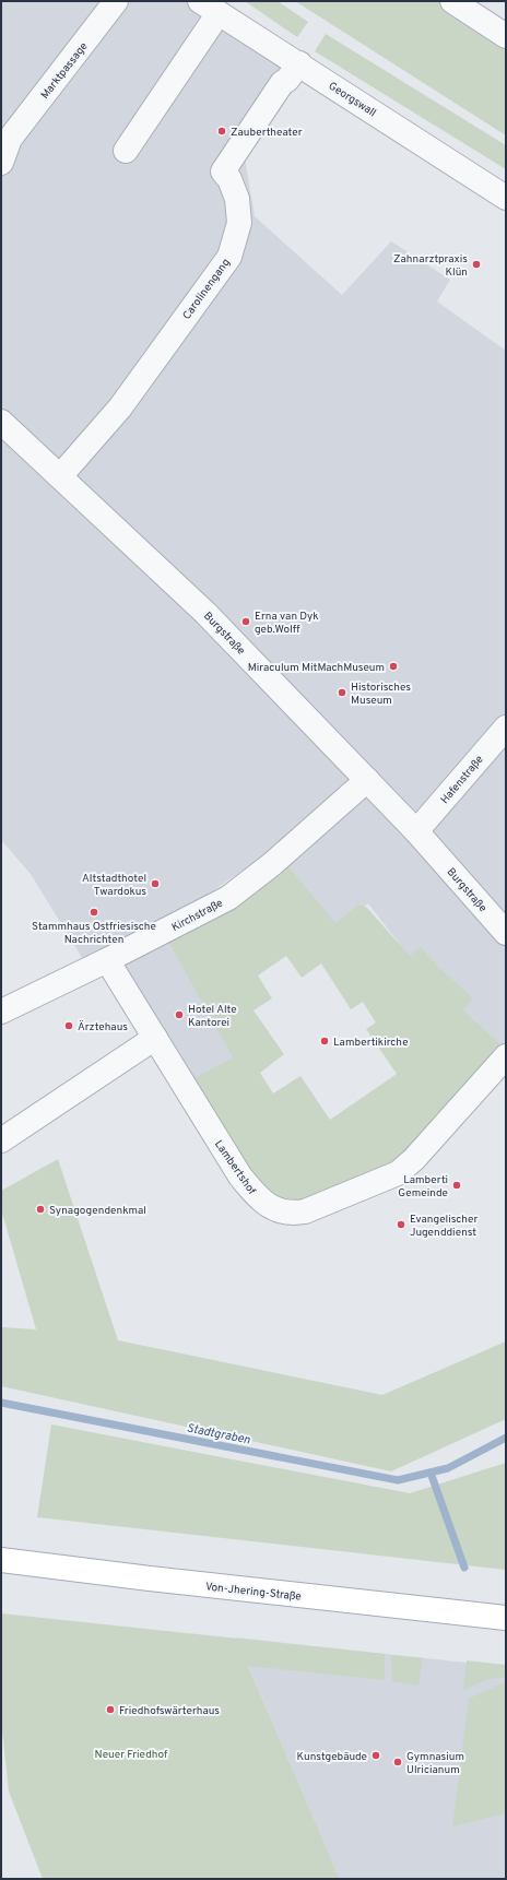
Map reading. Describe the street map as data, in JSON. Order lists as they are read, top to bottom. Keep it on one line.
{"streets":{"main road":["Von-Jhering-Straße"],"street":["Marktpassage","Georgswall","Carolinengang","Burgstraße","Hafenstraße","Kirchstraße","Lambertshof"]},"crossings":[["Georgswall","Carolinengang"],["Carolinengang","Burgstraße"],["Burgstraße","Hafenstraße"],["Burgstraße","Kirchstraße"],["Kirchstraße","Lambertshof"]],"water":["Stadtgraben"],"parks":["Neuer Friedhof"],"places":["Zaubertheater","Zahnarztpraxis Klün","Erna van Dyk geb.Wolff","Miraculum MitMachMuseum","Historisches Museum","Altstadthotel Twardokus","Stammhaus Ostfriesische Nachrichten","Hotel Alte Kantorei","Ärztehaus","Lambertikirche","Lamberti Gemeinde","Synagogendenkmal","Evangelischer Jugenddienst","Friedhofswärterhaus","Kunstgebäude","Gymnasium Ulricianum"]}
